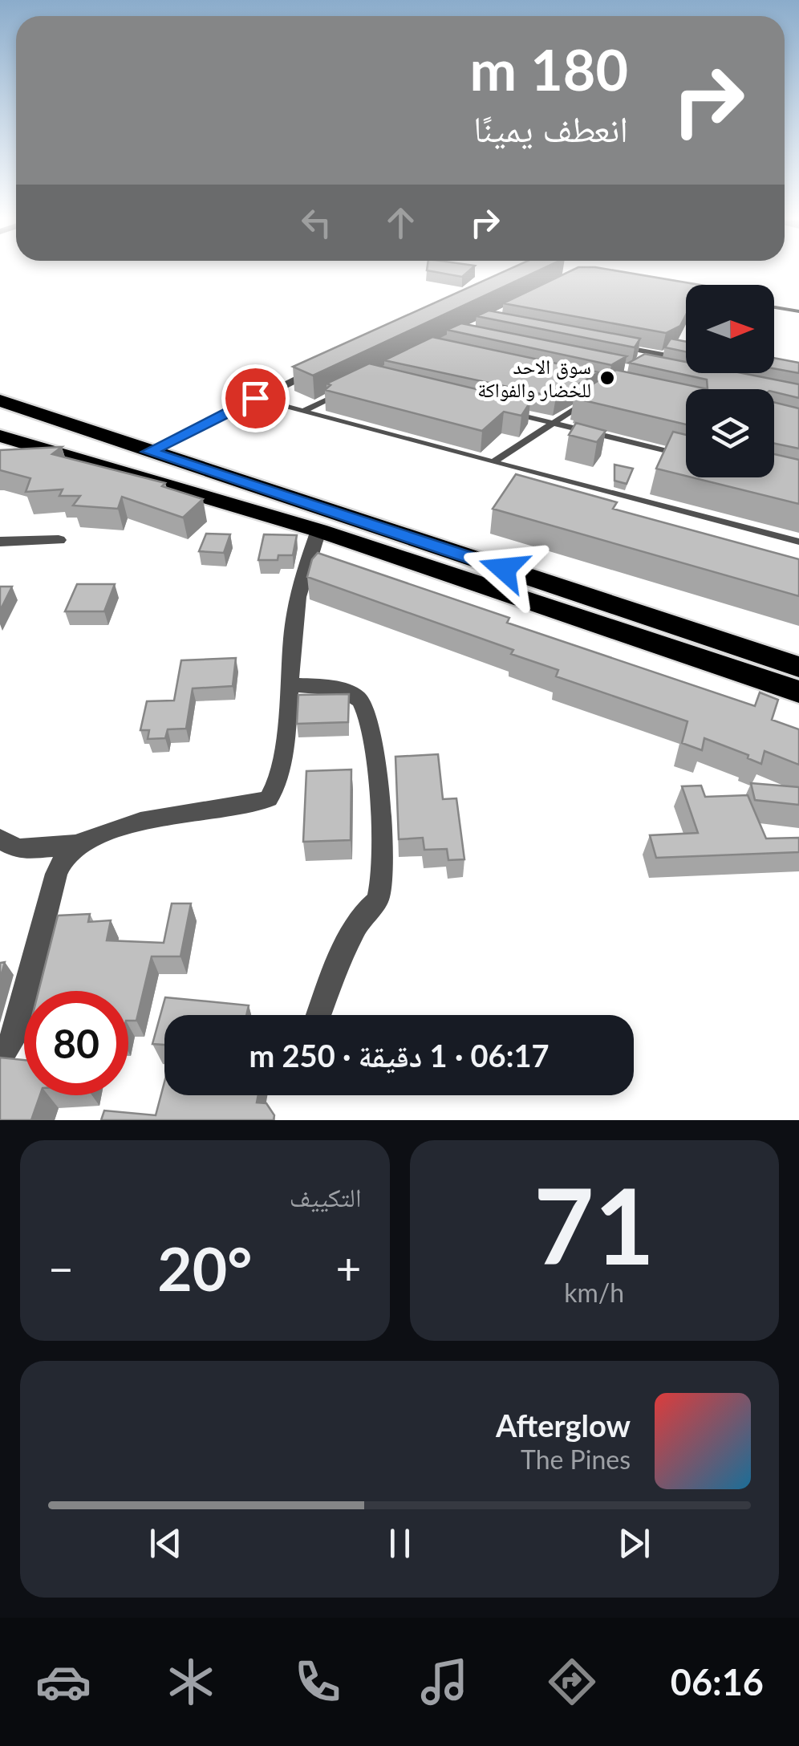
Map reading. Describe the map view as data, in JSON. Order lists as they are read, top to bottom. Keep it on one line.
{"places":["سوق الاحد للخضار والفواكة"],"north":"right","page":{"turn":["180 m","انعطف يمينًا"],"limit":"80","trip":"06:17 · 1 دقيقة · 250 m","tile":[["71","km/h"],"التكييف"],"heat":["−","20°","+"],"song":["Afterglow","The Pines"],"tabs":"06:16"}}
